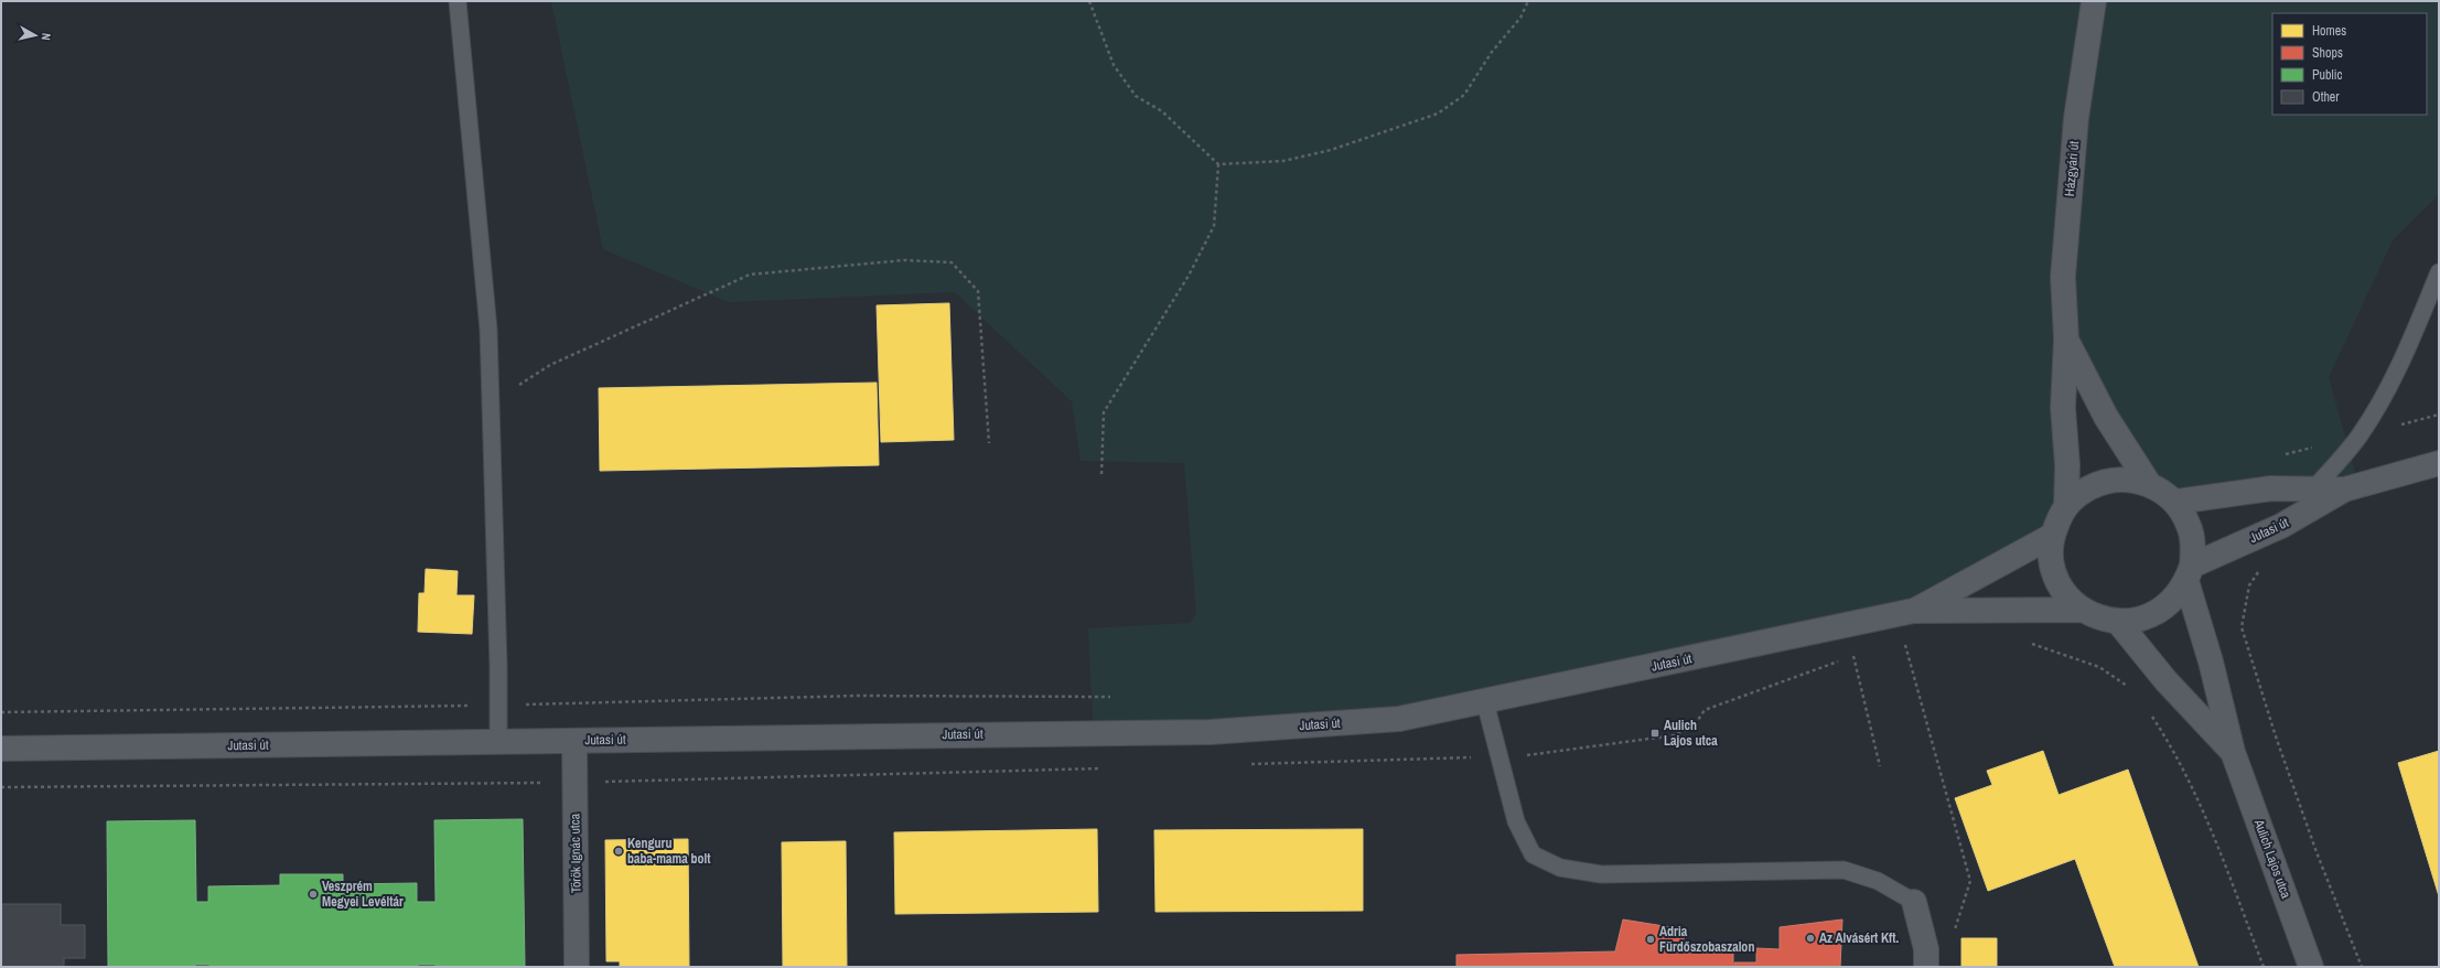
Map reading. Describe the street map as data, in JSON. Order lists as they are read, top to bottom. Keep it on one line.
{"streets":{"street":["Házgyári út","Jutasi út","Török Ignác utca","Aulich Lajos utca"]},"crossings":[["Házgyári út","Jutasi út"],["Házgyári út","Aulich Lajos utca"],["Jutasi út","Török Ignác utca"],["Jutasi út","Aulich Lajos utca"]],"places":{"transit":["Aulich Lajos utca"],"other":["Kenguru baba-mama bolt","Veszprém Megyei Levéltár","Az Alvásért Kft.","Adria Fürdőszobaszalon"]},"legend":["Homes","Shops","Public","Other"],"north":"right"}
